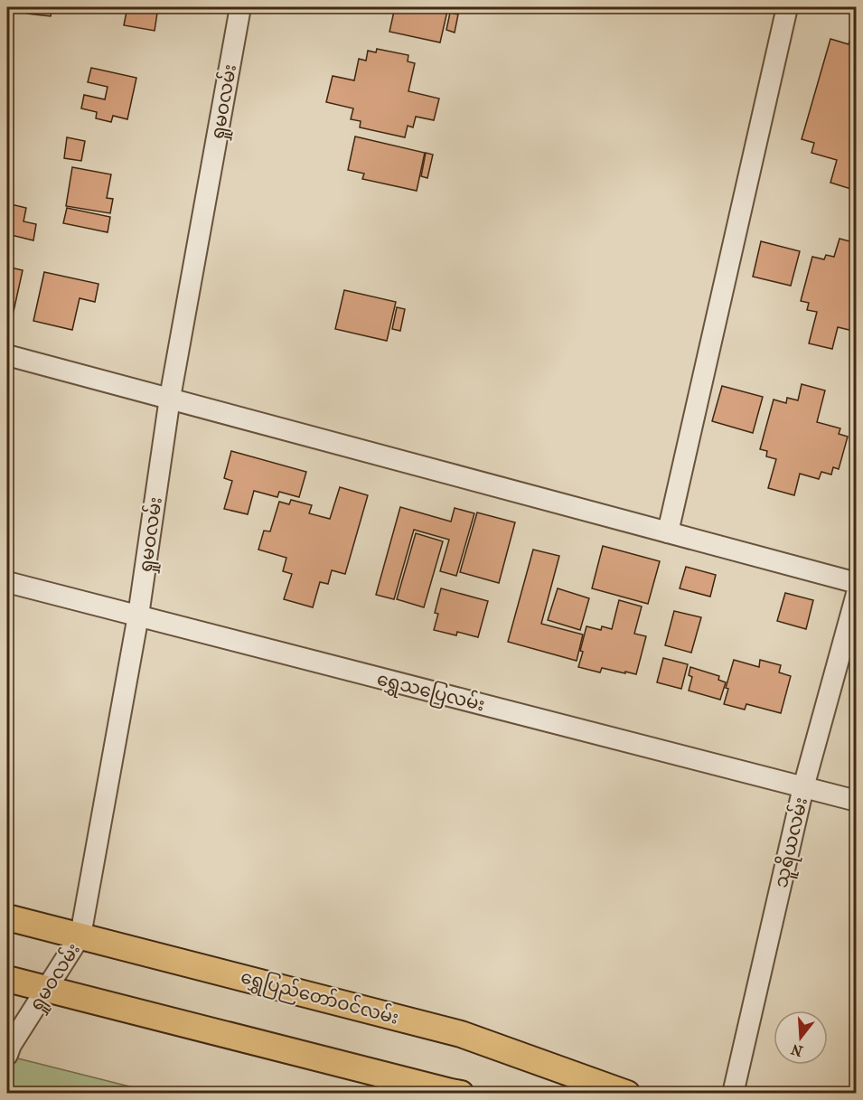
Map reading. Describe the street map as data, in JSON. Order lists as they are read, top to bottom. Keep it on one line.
{"streets":{"main road":["ရွှေပြည်တော်ဝင်လမ်း"],"street":["ရှုမဝလမ်း","ရွှေသပြေလမ်း","သူရိယလမ်း"]},"crossings":[["ရှုမဝလမ်း","ရွှေသပြေလမ်း"],["ရှုမဝလမ်း","ရွှေပြည်တော်ဝင်လမ်း"],["ရွှေသပြေလမ်း","သူရိယလမ်း"]],"north":"bottom"}
